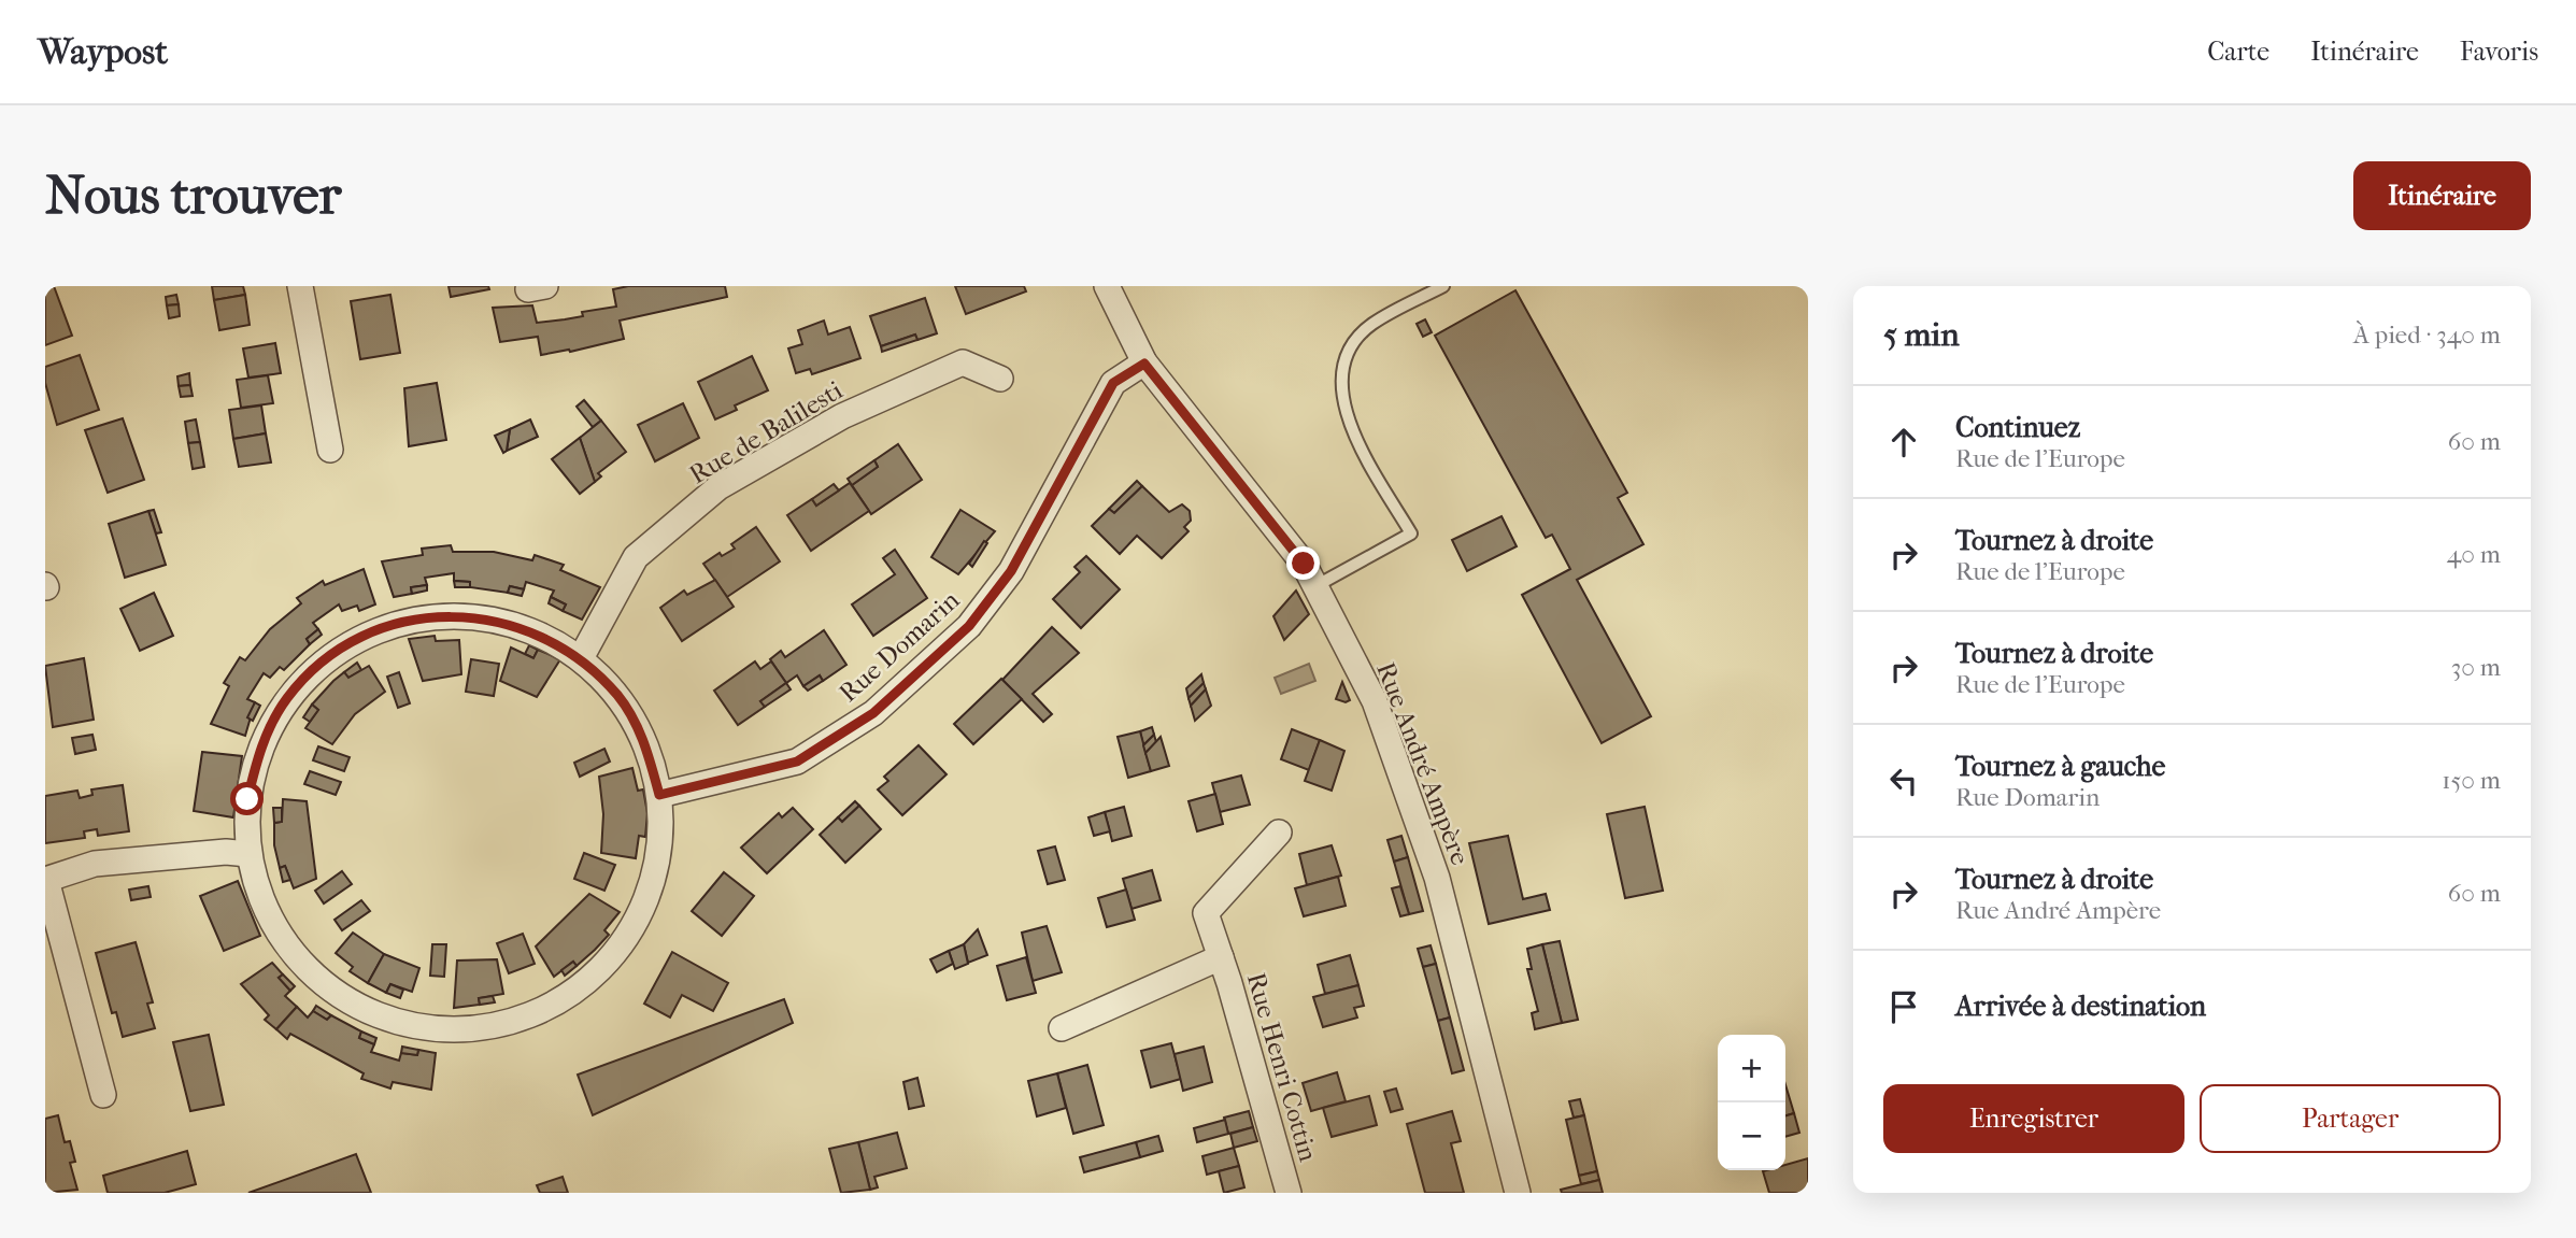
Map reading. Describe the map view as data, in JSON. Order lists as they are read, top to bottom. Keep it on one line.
{"streets":{"street":["Rue de Balilesti","Rue Domarin","Rue André Ampère","Rue Henri Cottin"]},"crossings":[["Rue Domarin","Rue André Ampère"]],"page":{"header":"Waypost","nav":["Carte","Itinéraire","Favoris"],"buttons":["Itinéraire",["Enregistrer","Partager"]],"title":"Nous trouver","heading":["5 min","À pied · 340 m"],"list":[["Continuez","Rue de l'Europe","60 m"],["Tournez à droite","Rue de l'Europe","40 m"],["Tournez à droite","Rue de l'Europe","30 m"],["Tournez à gauche","Rue Domarin","150 m"],["Tournez à droite","Rue André Ampère","60 m"],"Arrivée à destination"],"map_buttons":["+","−"]}}
